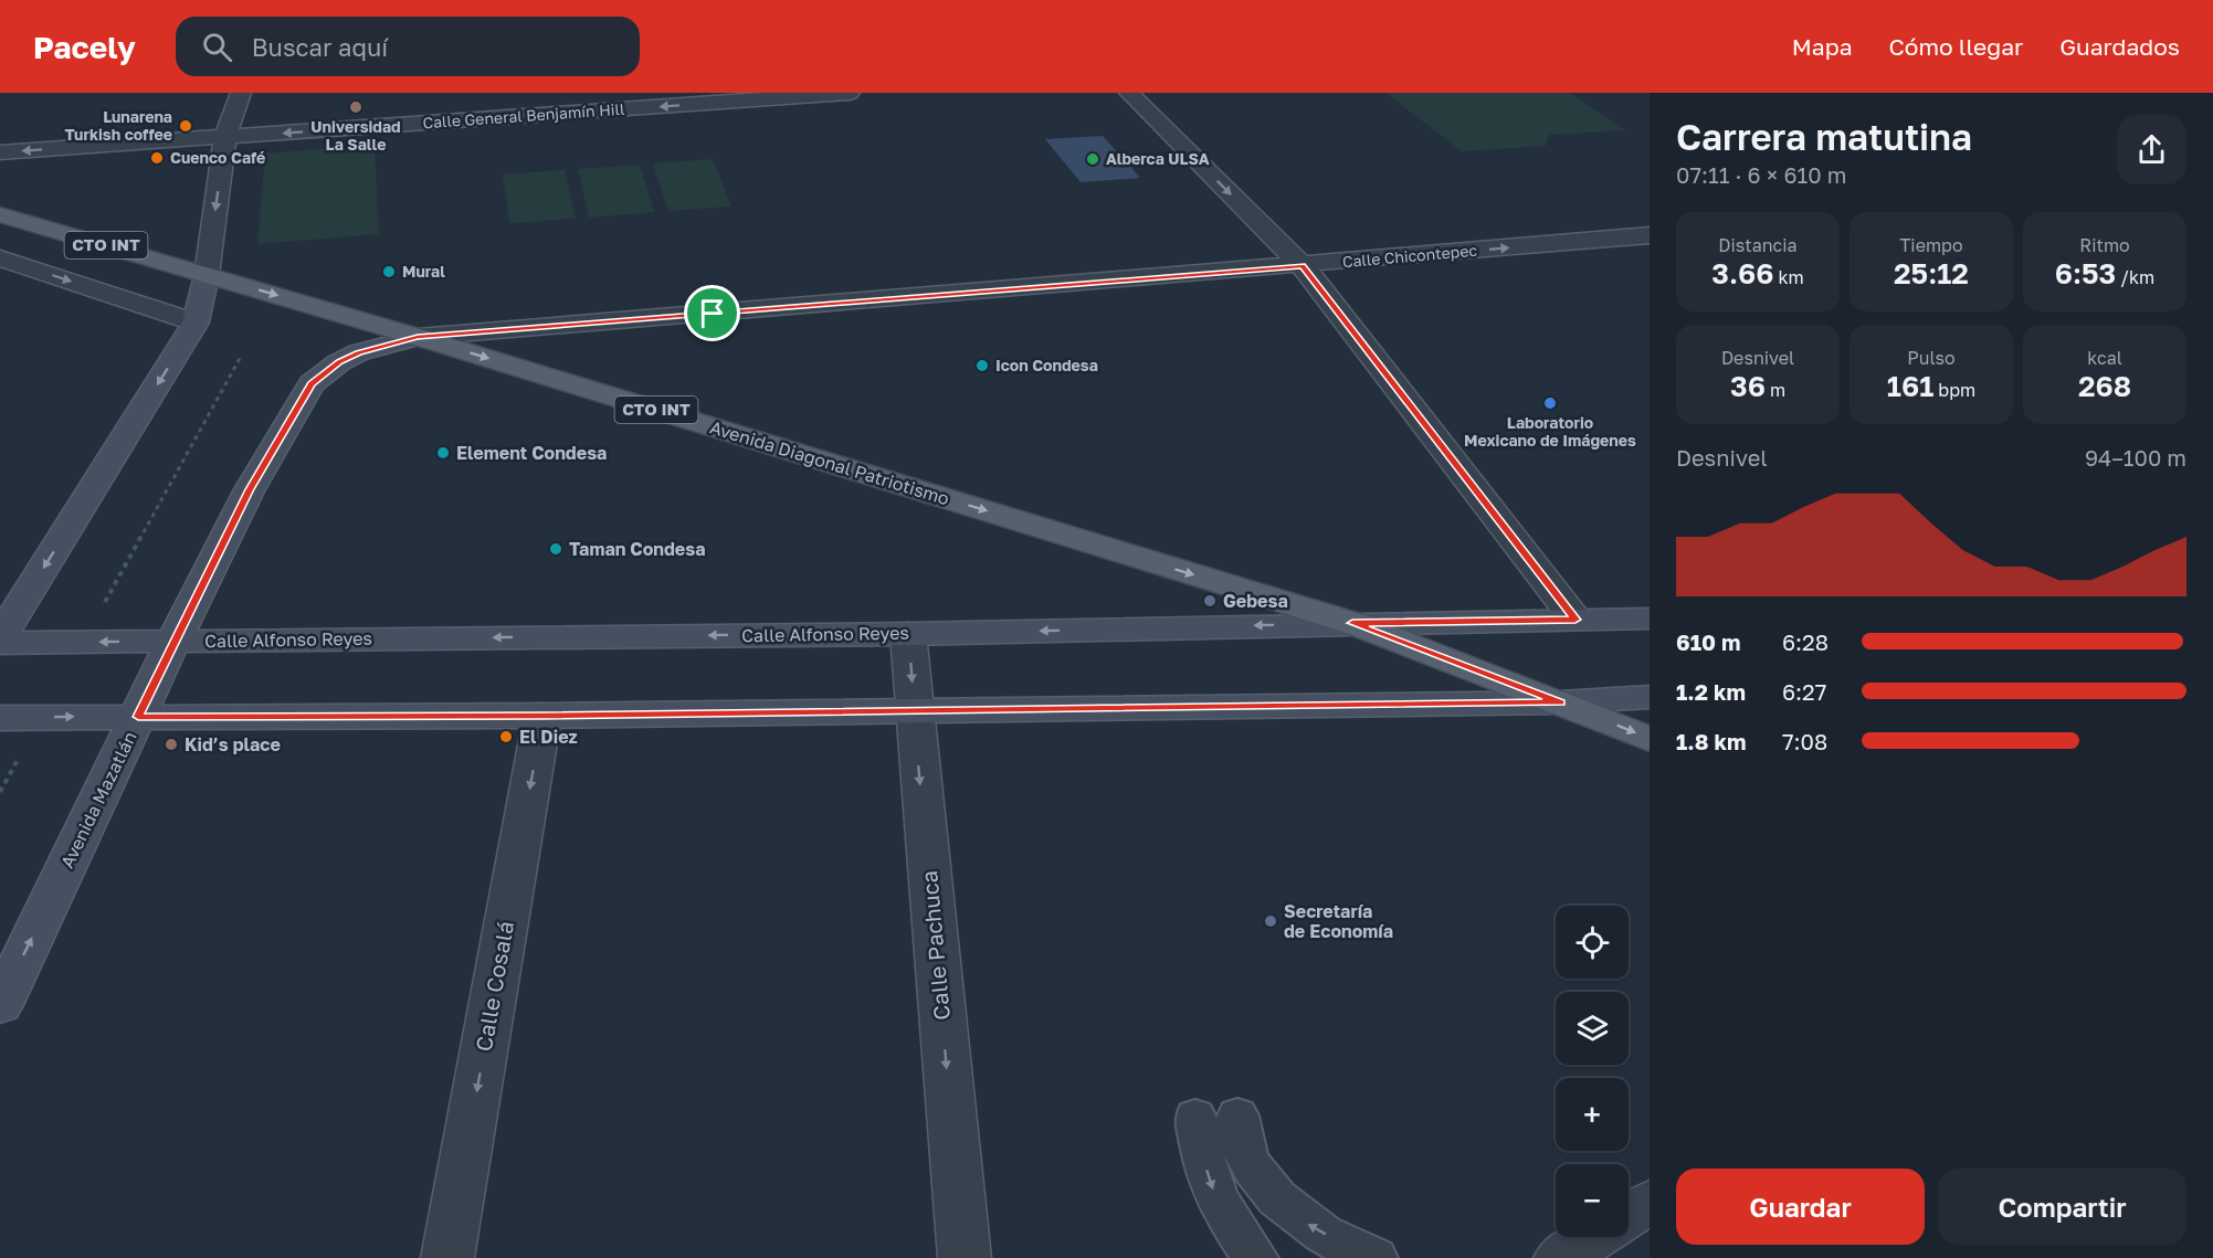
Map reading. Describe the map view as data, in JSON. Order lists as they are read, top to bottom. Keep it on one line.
{"streets":{"main road":["CTO INT","Avenida Diagonal Patriotismo","Calle Alfonso Reyes","Avenida Mazatlán"],"street":["Calle General Benjamín Hill","Calle Chicontepec","Calle Pachuca","Calle Cosalá"]},"crossings":[["Calle Chicontepec","Avenida Diagonal Patriotismo"],["Calle Chicontepec","Avenida Mazatlán"],["Avenida Diagonal Patriotismo","Calle Alfonso Reyes"],["Avenida Diagonal Patriotismo","Avenida Mazatlán"],["Calle Alfonso Reyes","Avenida Mazatlán"],["Calle Alfonso Reyes","Calle Pachuca"]],"one_way":["Calle General Benjamín Hill","Avenida Mazatlán","Calle Pachuca","Calle Cosalá"],"places":["Universidad La Salle","Lunarena Turkish coffee","Cuenco Café","Alberca ULSA","Mural","Icon Condesa","Laboratorio Mexicano de Imágenes","Element Condesa","Taman Condesa","Gebesa","El Diez","Kid’s place","Secretaría de Economía"],"page":{"header":"Pacely","search":"Buscar aquí","nav":["Mapa","Cómo llegar","Guardados"],"heading":["Carrera matutina","07:11 · 6 × 610 m"],"stats":[["Distancia","3.66 km"],["Tiempo","25:12"],["Ritmo","6:53 /km"],["Desnivel","36 m"],["Pulso","161 bpm"],["kcal","268"]],"chart":["Desnivel","94–100 m"],"list":[{"name":"610 m","note":"6:28"},{"name":"1.2 km","note":"6:27"},{"name":"1.8 km","note":"7:08"}],"map_buttons":["+","−"],"buttons":["Guardar","Compartir"]}}
